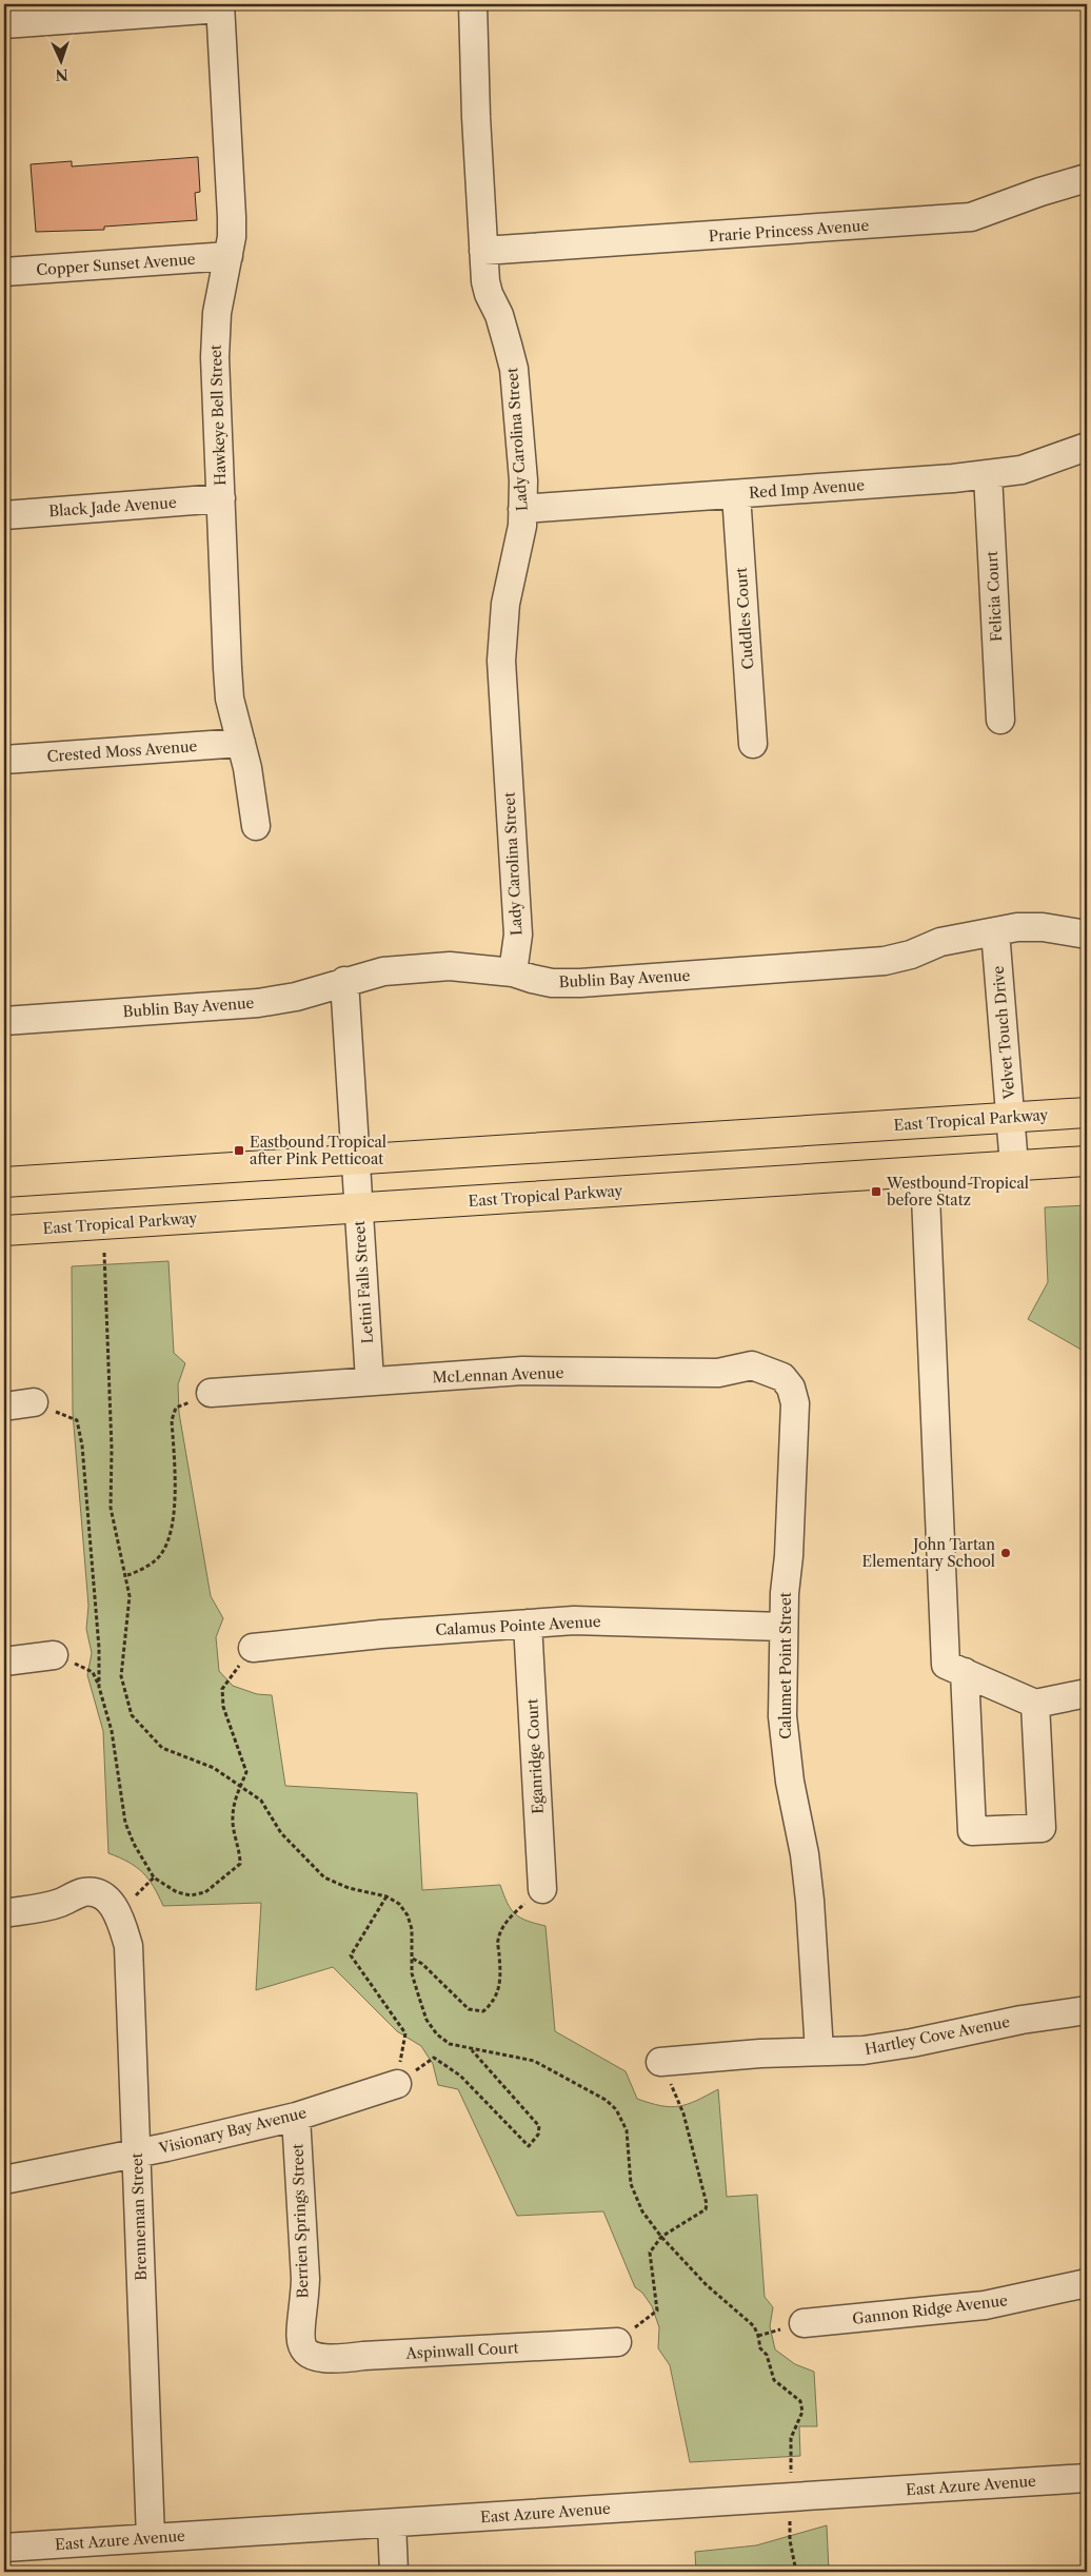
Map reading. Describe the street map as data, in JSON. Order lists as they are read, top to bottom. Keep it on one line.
{"streets":{"main road":["East Tropical Parkway"],"street":["Prarie Princess Avenue","Copper Sunset Avenue","Hawkeye Bell Street","Lady Carolina Street","Red Imp Avenue","Black Jade Avenue","Felicia Court","Cuddles Court","Crested Moss Avenue","Bublin Bay Avenue","Velvet Touch Drive","Letini Falls Street","McLennan Avenue","Calamus Pointe Avenue","Calumet Point Street","Eganridge Court","Hartley Cove Avenue","Visionary Bay Avenue","Brenneman Street","Berrien Springs Street","Gannon Ridge Avenue","Aspinwall Court","East Azure Avenue"]},"crossings":[["Prarie Princess Avenue","Lady Carolina Street"],["Copper Sunset Avenue","Hawkeye Bell Street"],["Hawkeye Bell Street","Black Jade Avenue"],["Hawkeye Bell Street","Crested Moss Avenue"],["Lady Carolina Street","Red Imp Avenue"],["Lady Carolina Street","Bublin Bay Avenue"],["Red Imp Avenue","Felicia Court"],["Red Imp Avenue","Cuddles Court"],["Bublin Bay Avenue","Velvet Touch Drive"],["Bublin Bay Avenue","Letini Falls Street"],["Velvet Touch Drive","East Tropical Parkway"],["East Tropical Parkway","Letini Falls Street"],["Letini Falls Street","McLennan Avenue"],["McLennan Avenue","Calumet Point Street"],["Calamus Pointe Avenue","Calumet Point Street"],["Calamus Pointe Avenue","Eganridge Court"],["Calumet Point Street","Hartley Cove Avenue"],["Visionary Bay Avenue","Brenneman Street"],["Visionary Bay Avenue","Berrien Springs Street"],["Brenneman Street","East Azure Avenue"],["Berrien Springs Street","Aspinwall Court"]],"places":{"transit":["Eastbound Tropical after Pink Petticoat","Westbound Tropical before Statz"],"other":["John Tartan Elementary School"]},"north":"bottom"}
